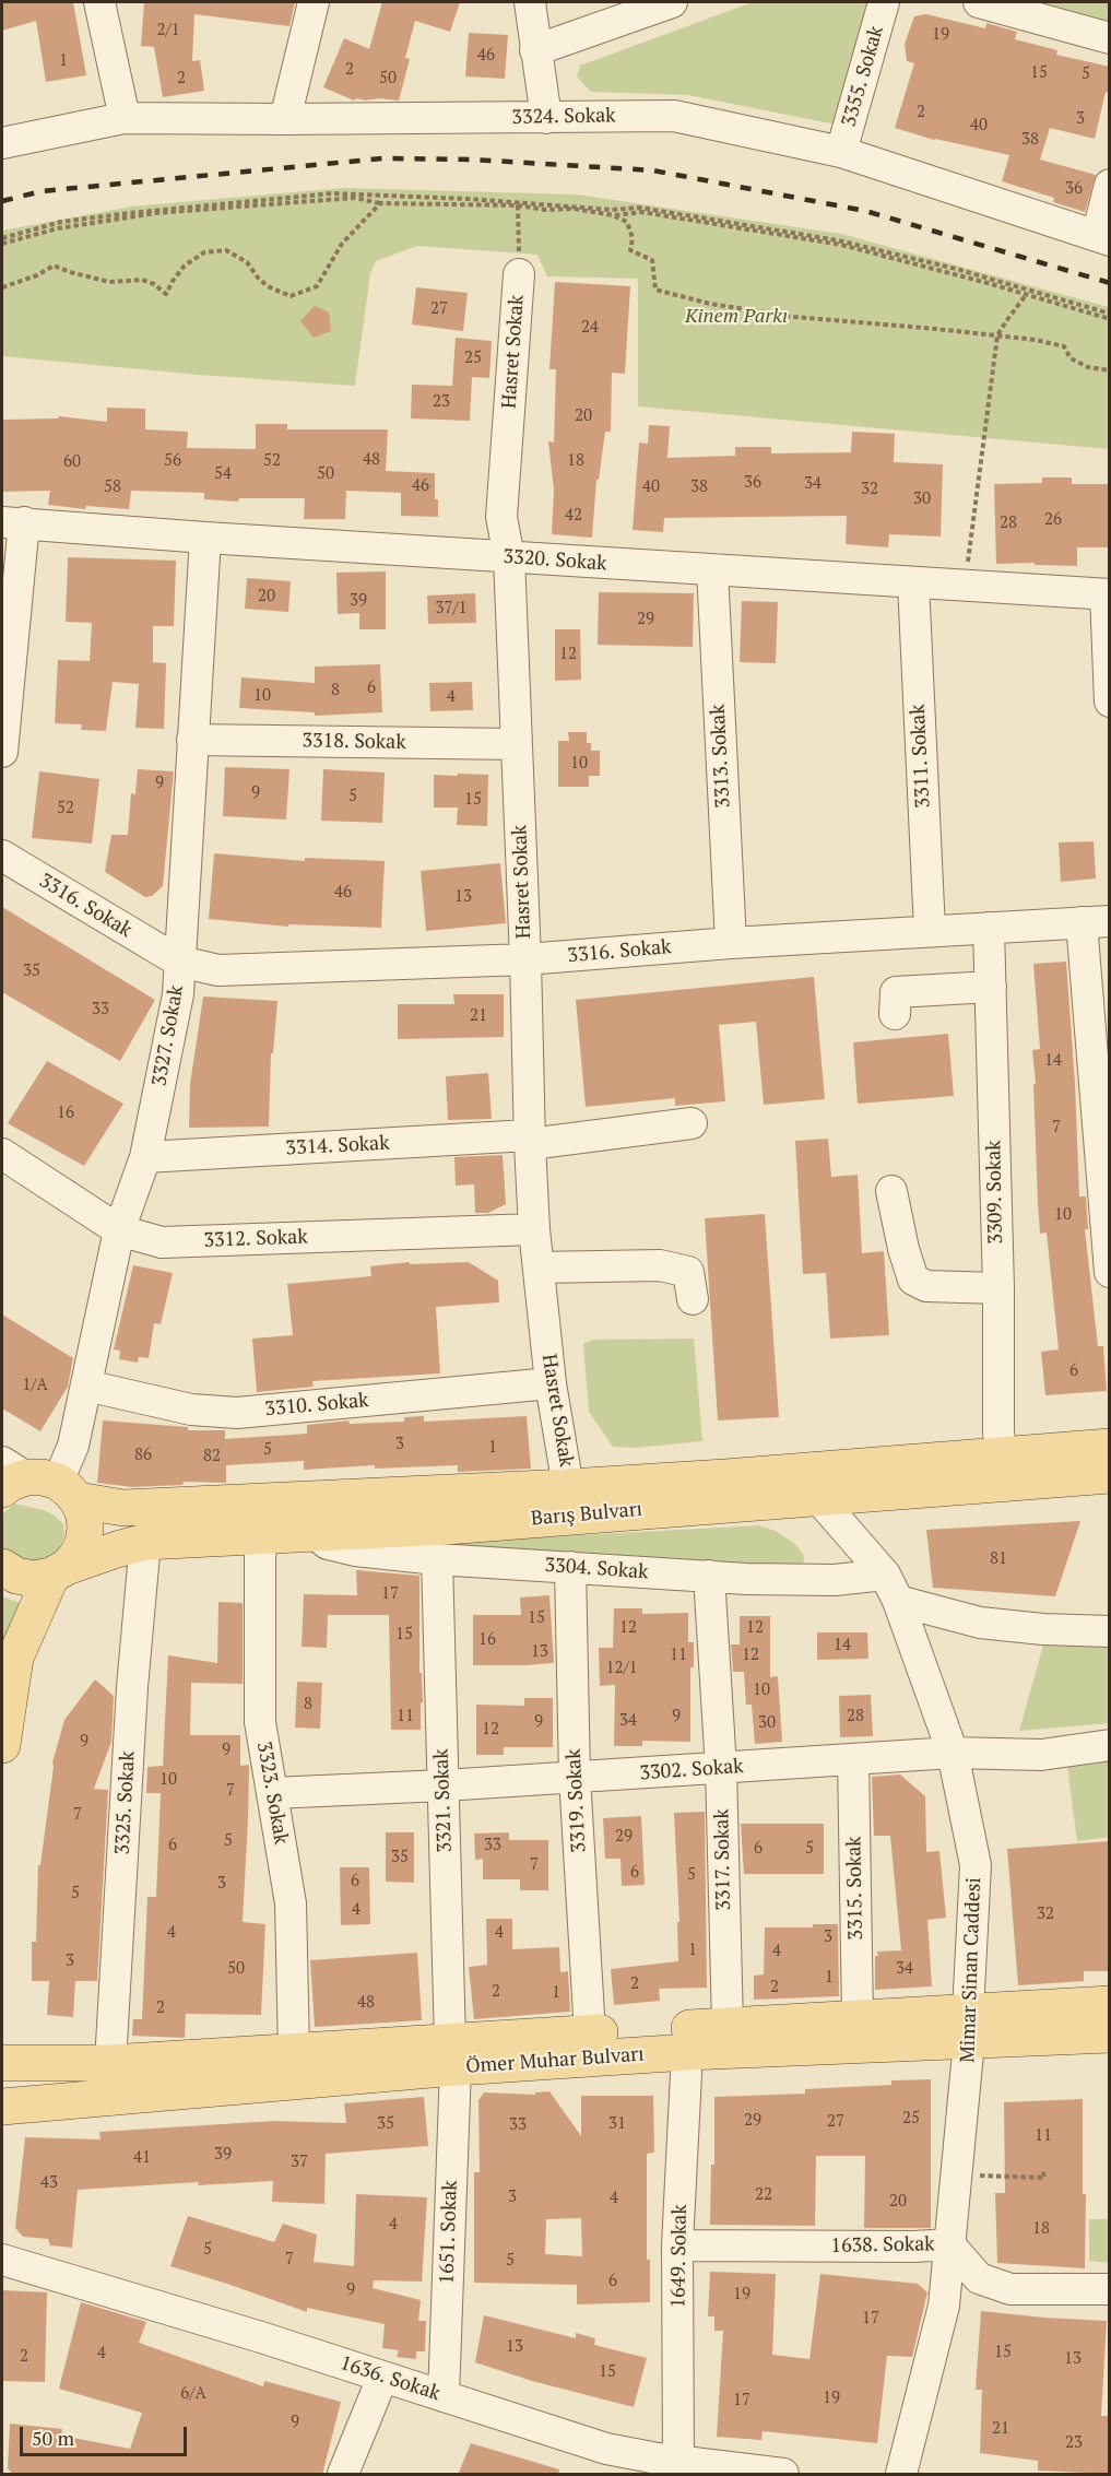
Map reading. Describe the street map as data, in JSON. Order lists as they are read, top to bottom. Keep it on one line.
{"streets":{"main road":["Barış Bulvarı","Ömer Muhar Bulvarı"],"street":["3355. Sokak","3324. Sokak","Hasret Sokak","3320. Sokak","3318. Sokak","3313. Sokak","3311. Sokak","3316. Sokak","3327. Sokak","3314. Sokak","3309. Sokak","3312. Sokak","3310. Sokak","3304. Sokak","3302. Sokak","3323. Sokak","3321. Sokak","3319. Sokak","3325. Sokak","3317. Sokak","3315. Sokak","Mimar Sinan Caddesi","1651. Sokak","1638. Sokak","1649. Sokak","1636. Sokak"]},"crossings":[["3355. Sokak","3324. Sokak"],["Hasret Sokak","3320. Sokak"],["Hasret Sokak","3318. Sokak"],["Hasret Sokak","3316. Sokak"],["Hasret Sokak","3314. Sokak"],["Hasret Sokak","3312. Sokak"],["Hasret Sokak","3310. Sokak"],["Hasret Sokak","Barış Bulvarı"],["3320. Sokak","3313. Sokak"],["3320. Sokak","3311. Sokak"],["3320. Sokak","3327. Sokak"],["3318. Sokak","3327. Sokak"],["3313. Sokak","3316. Sokak"],["3311. Sokak","3316. Sokak"],["3316. Sokak","3327. Sokak"],["3316. Sokak","3309. Sokak"],["3327. Sokak","3314. Sokak"],["3327. Sokak","3312. Sokak"],["3327. Sokak","3310. Sokak"],["3327. Sokak","Barış Bulvarı"],["3309. Sokak","Barış Bulvarı"],["Barış Bulvarı","3304. Sokak"],["Barış Bulvarı","3323. Sokak"],["Barış Bulvarı","3325. Sokak"],["Barış Bulvarı","Mimar Sinan Caddesi"],["3304. Sokak","3321. Sokak"],["3304. Sokak","3319. Sokak"],["3304. Sokak","3317. Sokak"],["3304. Sokak","Mimar Sinan Caddesi"],["3302. Sokak","3323. Sokak"],["3302. Sokak","3321. Sokak"],["3302. Sokak","3319. Sokak"],["3302. Sokak","3317. Sokak"],["3302. Sokak","3315. Sokak"],["3302. Sokak","Mimar Sinan Caddesi"],["3323. Sokak","Ömer Muhar Bulvarı"],["3321. Sokak","Ömer Muhar Bulvarı"],["3321. Sokak","1651. Sokak"],["3319. Sokak","Ömer Muhar Bulvarı"],["3325. Sokak","Ömer Muhar Bulvarı"],["3317. Sokak","Ömer Muhar Bulvarı"],["3315. Sokak","Ömer Muhar Bulvarı"],["Mimar Sinan Caddesi","Ömer Muhar Bulvarı"],["Mimar Sinan Caddesi","1638. Sokak"],["Ömer Muhar Bulvarı","1651. Sokak"],["Ömer Muhar Bulvarı","1649. Sokak"],["1651. Sokak","1636. Sokak"],["1638. Sokak","1649. Sokak"],["1649. Sokak","1636. Sokak"]],"parks":["Kinem Parkı"],"house_numbers":["2/1","19","46","1","2","15","5","2","50","2","3","40","38","36","27","24","25","23","20","48","56","52","18","60","54","50","36","34","46","58","40","38","32","30","42","26","28","20","39","37/1","29","12","6","8","10","4","10","9","9","5","15","52","46","13","35","33","21","14","16","7","10","6","1/A","3","1","5","86","82","81","17","15","12","12","15","16","14","13","11","12","12/1","10","8","11","9","28","34","9","30","12","9","9","10","7","7","29","5","6","33","6","5","35","7","6","5","6","3","5","4","32","4","4","3","1","4","3","50","34","1","2","2","2","1","48","2","25","29","27","35","31","33","11","39","41","37","43","22","3","4","20","4","18","5","7","5","6","9","19","17","13","15","4","2","13","15","6/A","19","17","9","21","23"],"scale_bar":"50 m"}
